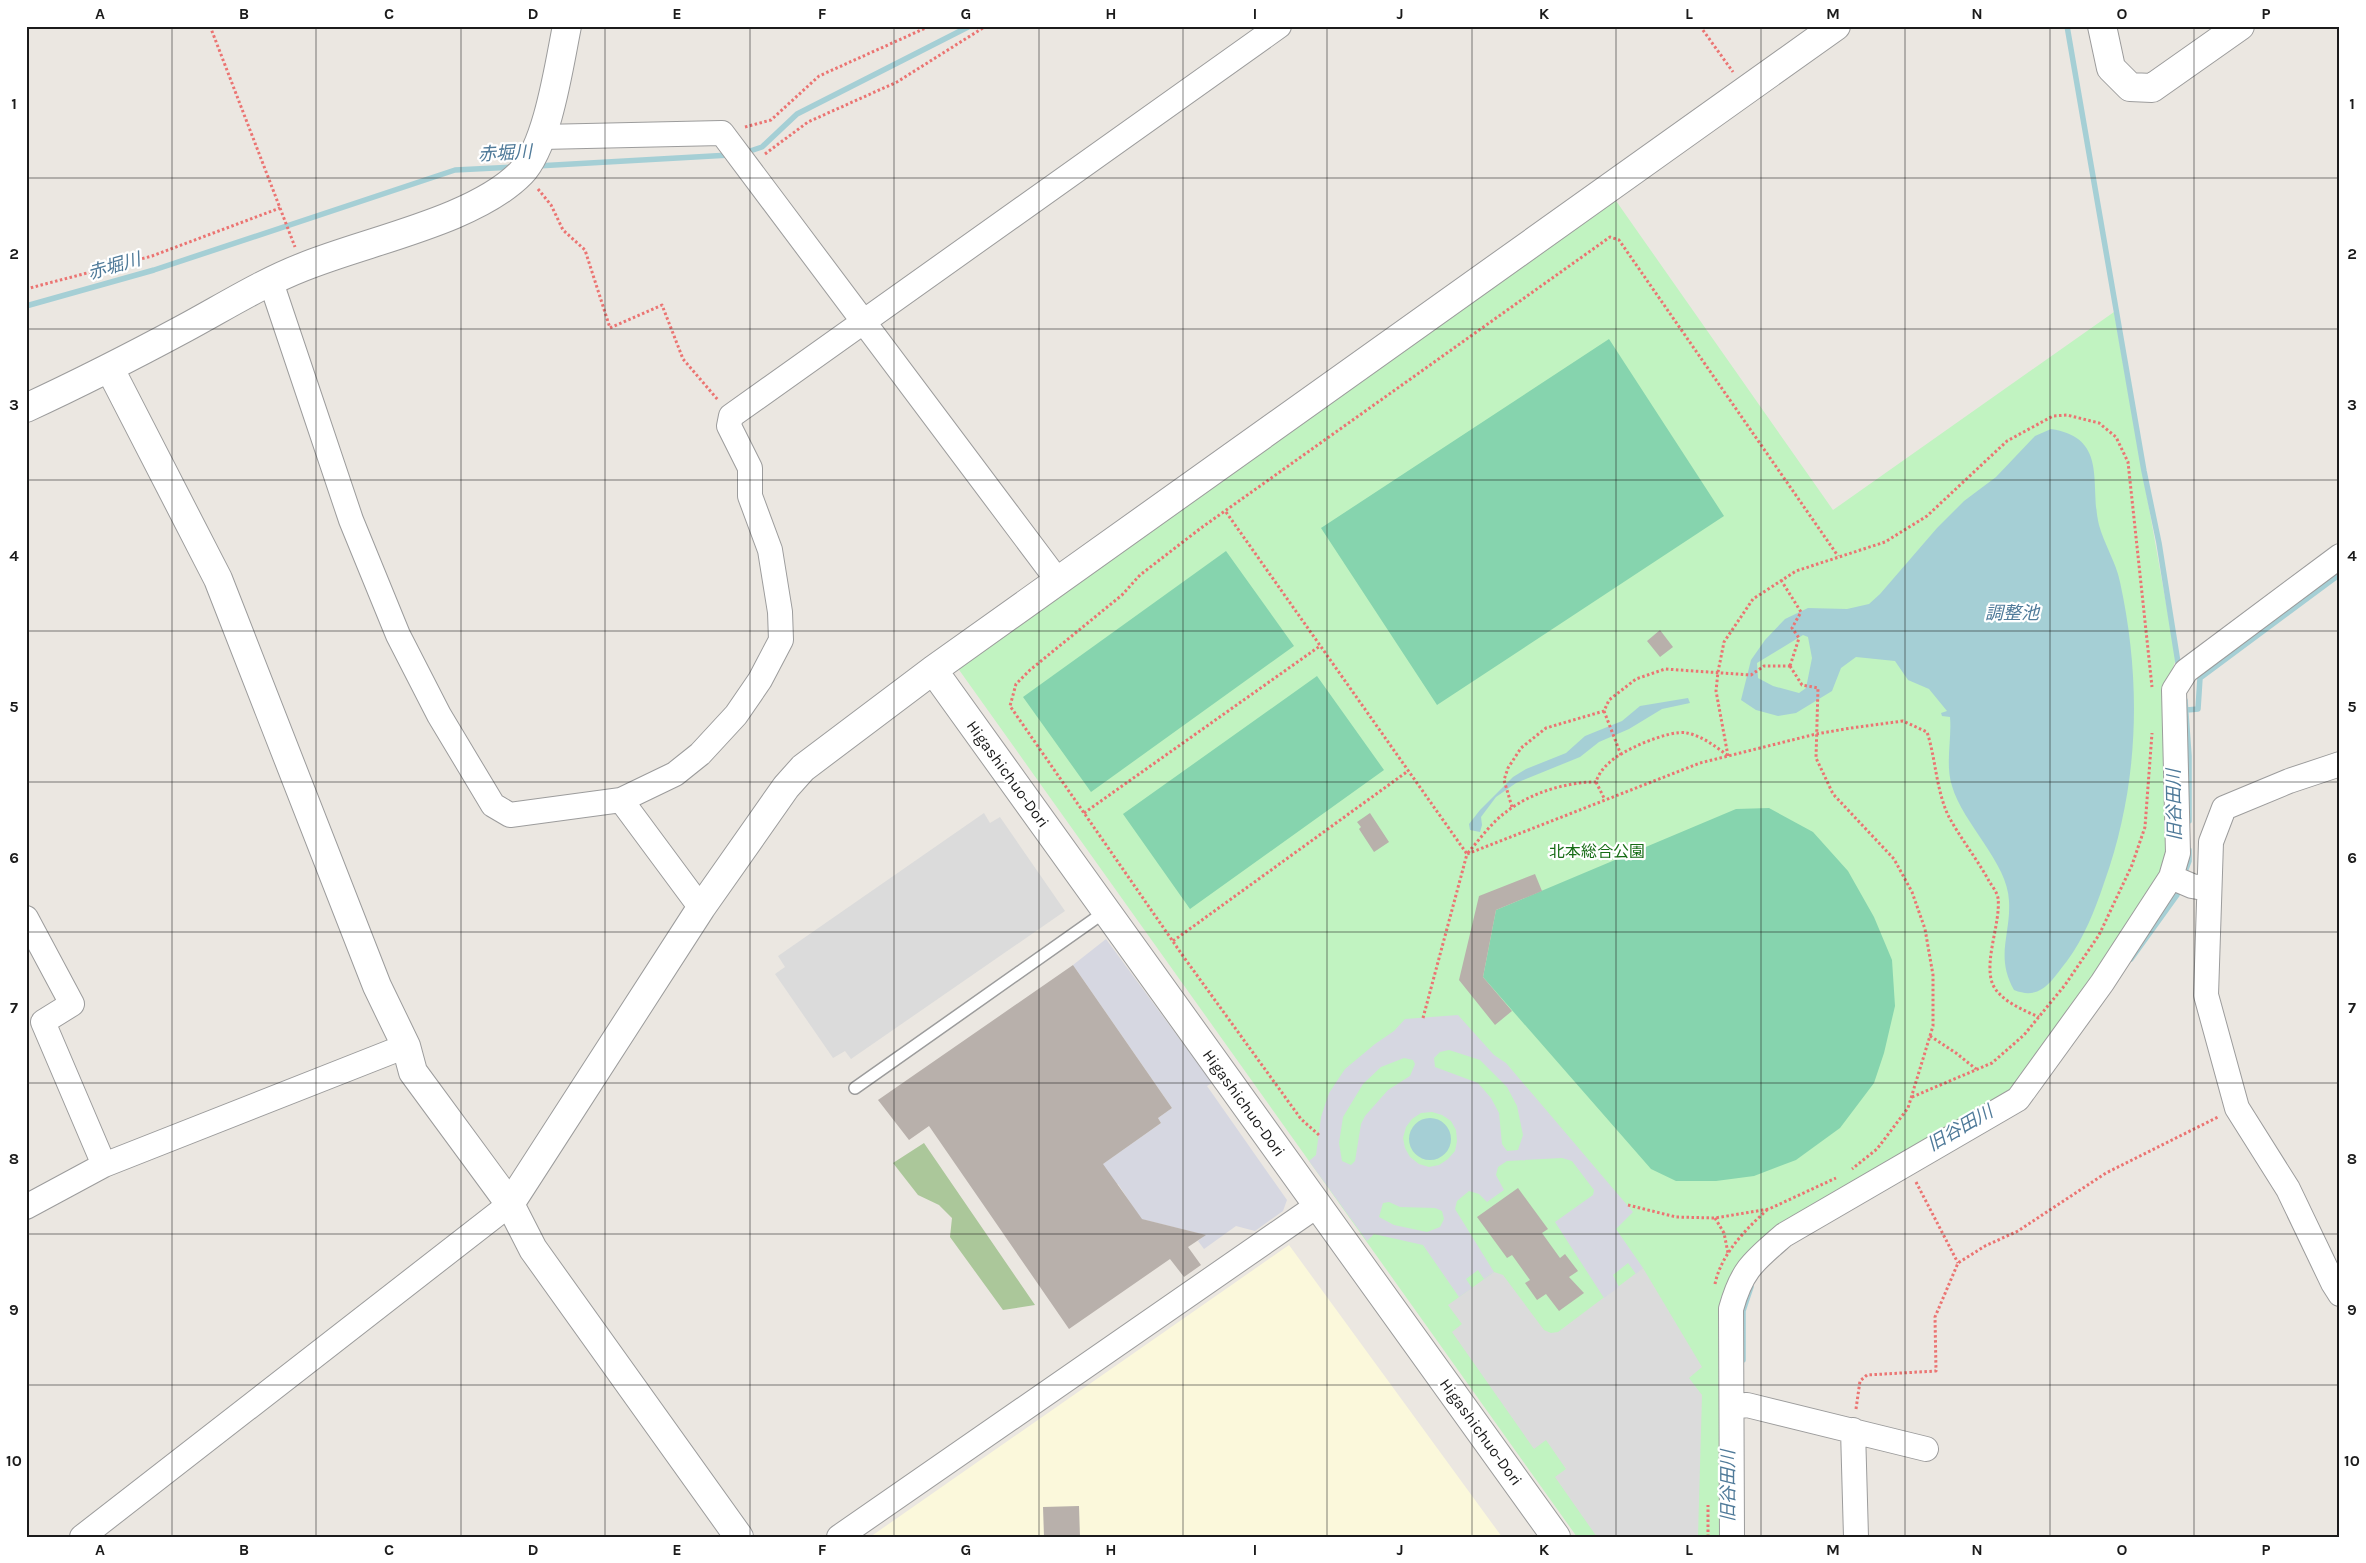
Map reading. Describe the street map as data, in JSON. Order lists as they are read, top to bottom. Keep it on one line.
{"streets":{"street":["Higashichuo-Dori"]},"water":["赤堀川","調整池","旧谷田川"],"parks":["北本総合公園"],"grid":{"columns":["A","B","C","D","E","F","G","H","I","J","K","L","M","N","O","P"],"rows":["1","2","3","4","5","6","7","8","9","10"]}}
